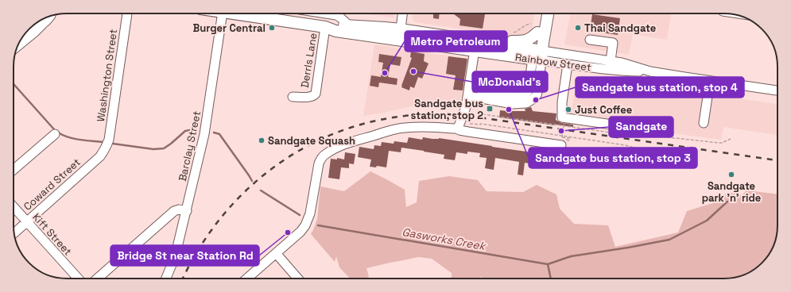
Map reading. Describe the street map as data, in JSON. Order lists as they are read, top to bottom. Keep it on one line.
{"streets":{"main road":["Rainbow Street"],"street":["Derrls Lane","Washington Street","Barclay Street","Coward Street","Kift Street"]},"crossings":[["Derrls Lane","Rainbow Street"],["Washington Street","Coward Street"],["Coward Street","Kift Street"]],"water":["Gasworks Creek"],"places":{"other":["Burger Central","Thai Sandgate","McDonald's","Metro Petroleum","Sandgate bus station, stop 4","Sandgate bus station, stop 3","Just Coffee","Sandgate","Sandgate Squash","Sandgate park 'n' ride","Bridge St near Station Rd"],"transit":["Sandgate bus station, stop 2"]}}
